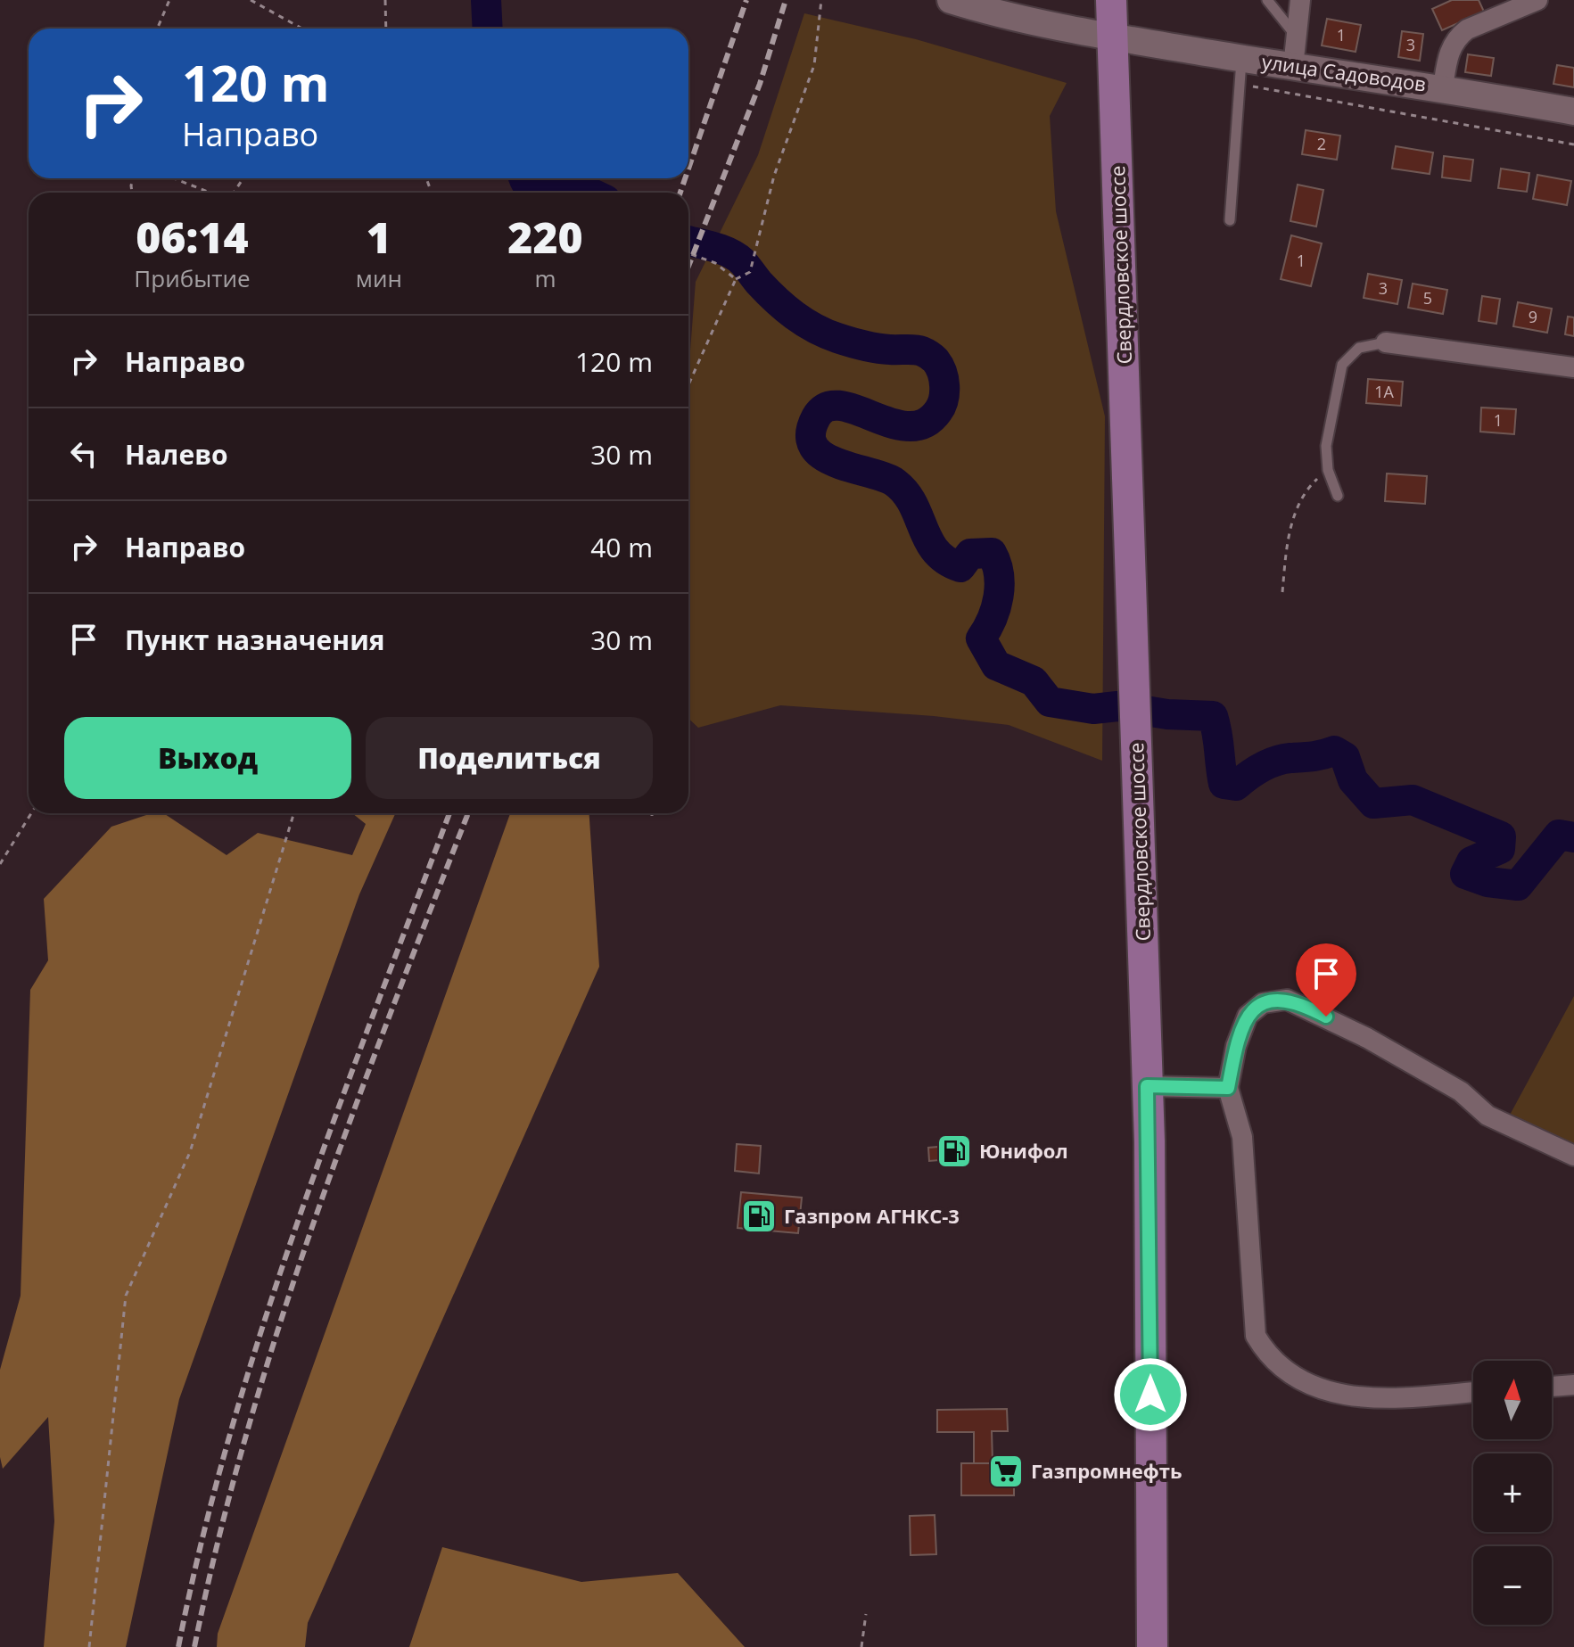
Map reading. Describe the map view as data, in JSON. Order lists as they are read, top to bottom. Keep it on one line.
{"streets":{"main road":["улица Садоводов","Свердловское шоссе"]},"crossings":[["улица Садоводов","Свердловское шоссе"]],"places":{"fuel station":["Юнифол","Газпром АГНКС-3"],"supermarket":["Газпромнефть"]},"house_numbers":["1","3","2","1","3","5","9","1А","1"],"north":"top","page":{"turn":["120 m","Направо"],"eta":["06:14","Прибытие","1","мин","220","m"],"list":[{"name":"Направо","value":"120 m"},{"name":"Налево","value":"30 m"},{"name":"Направо","value":"40 m"},{"name":"Пункт назначения","value":"30 m"}],"buttons":["Выход","Поделиться"],"map_buttons":["+","−"]}}
